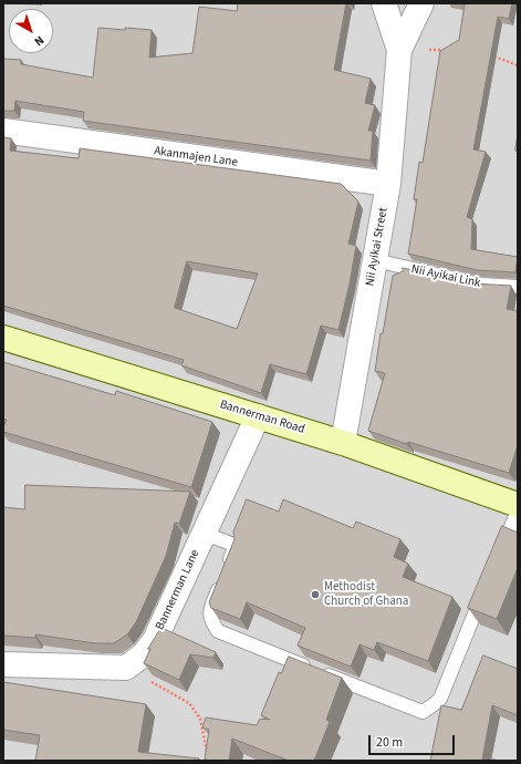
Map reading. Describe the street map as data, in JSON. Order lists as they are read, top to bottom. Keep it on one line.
{"streets":{"street":["Akanmajen Lane","Nii Ayikai Street","Bannerman Road","Bannerman Lane"],"lane":["Nii Ayikai Link"]},"crossings":[["Akanmajen Lane","Nii Ayikai Street"],["Nii Ayikai Street","Nii Ayikai Link"],["Nii Ayikai Street","Bannerman Road"],["Bannerman Road","Bannerman Lane"]],"places":["Methodist Church of Ghana"],"scale_bar":"20 m","north":"bottom right"}
